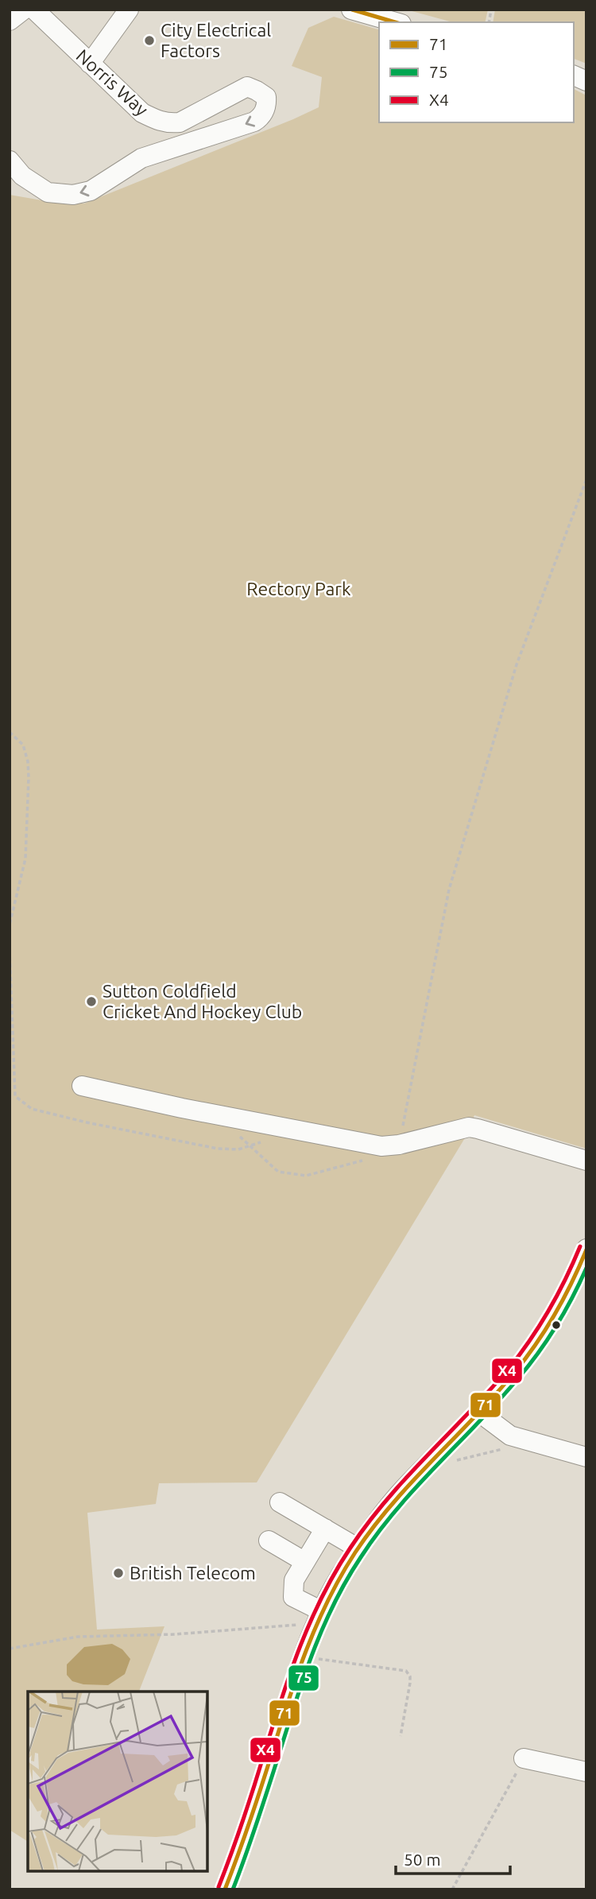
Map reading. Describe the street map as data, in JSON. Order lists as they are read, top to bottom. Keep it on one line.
{"streets":{"street":["Norris Way"]},"parks":["Rectory Park"],"places":["City Electrical Factors","Sutton Coldfield Cricket And Hockey Club","British Telecom"],"lines":["transit line 71","transit line X4","transit line 75"],"legend":["71","75","X4"],"scale_bar":"50 m"}
